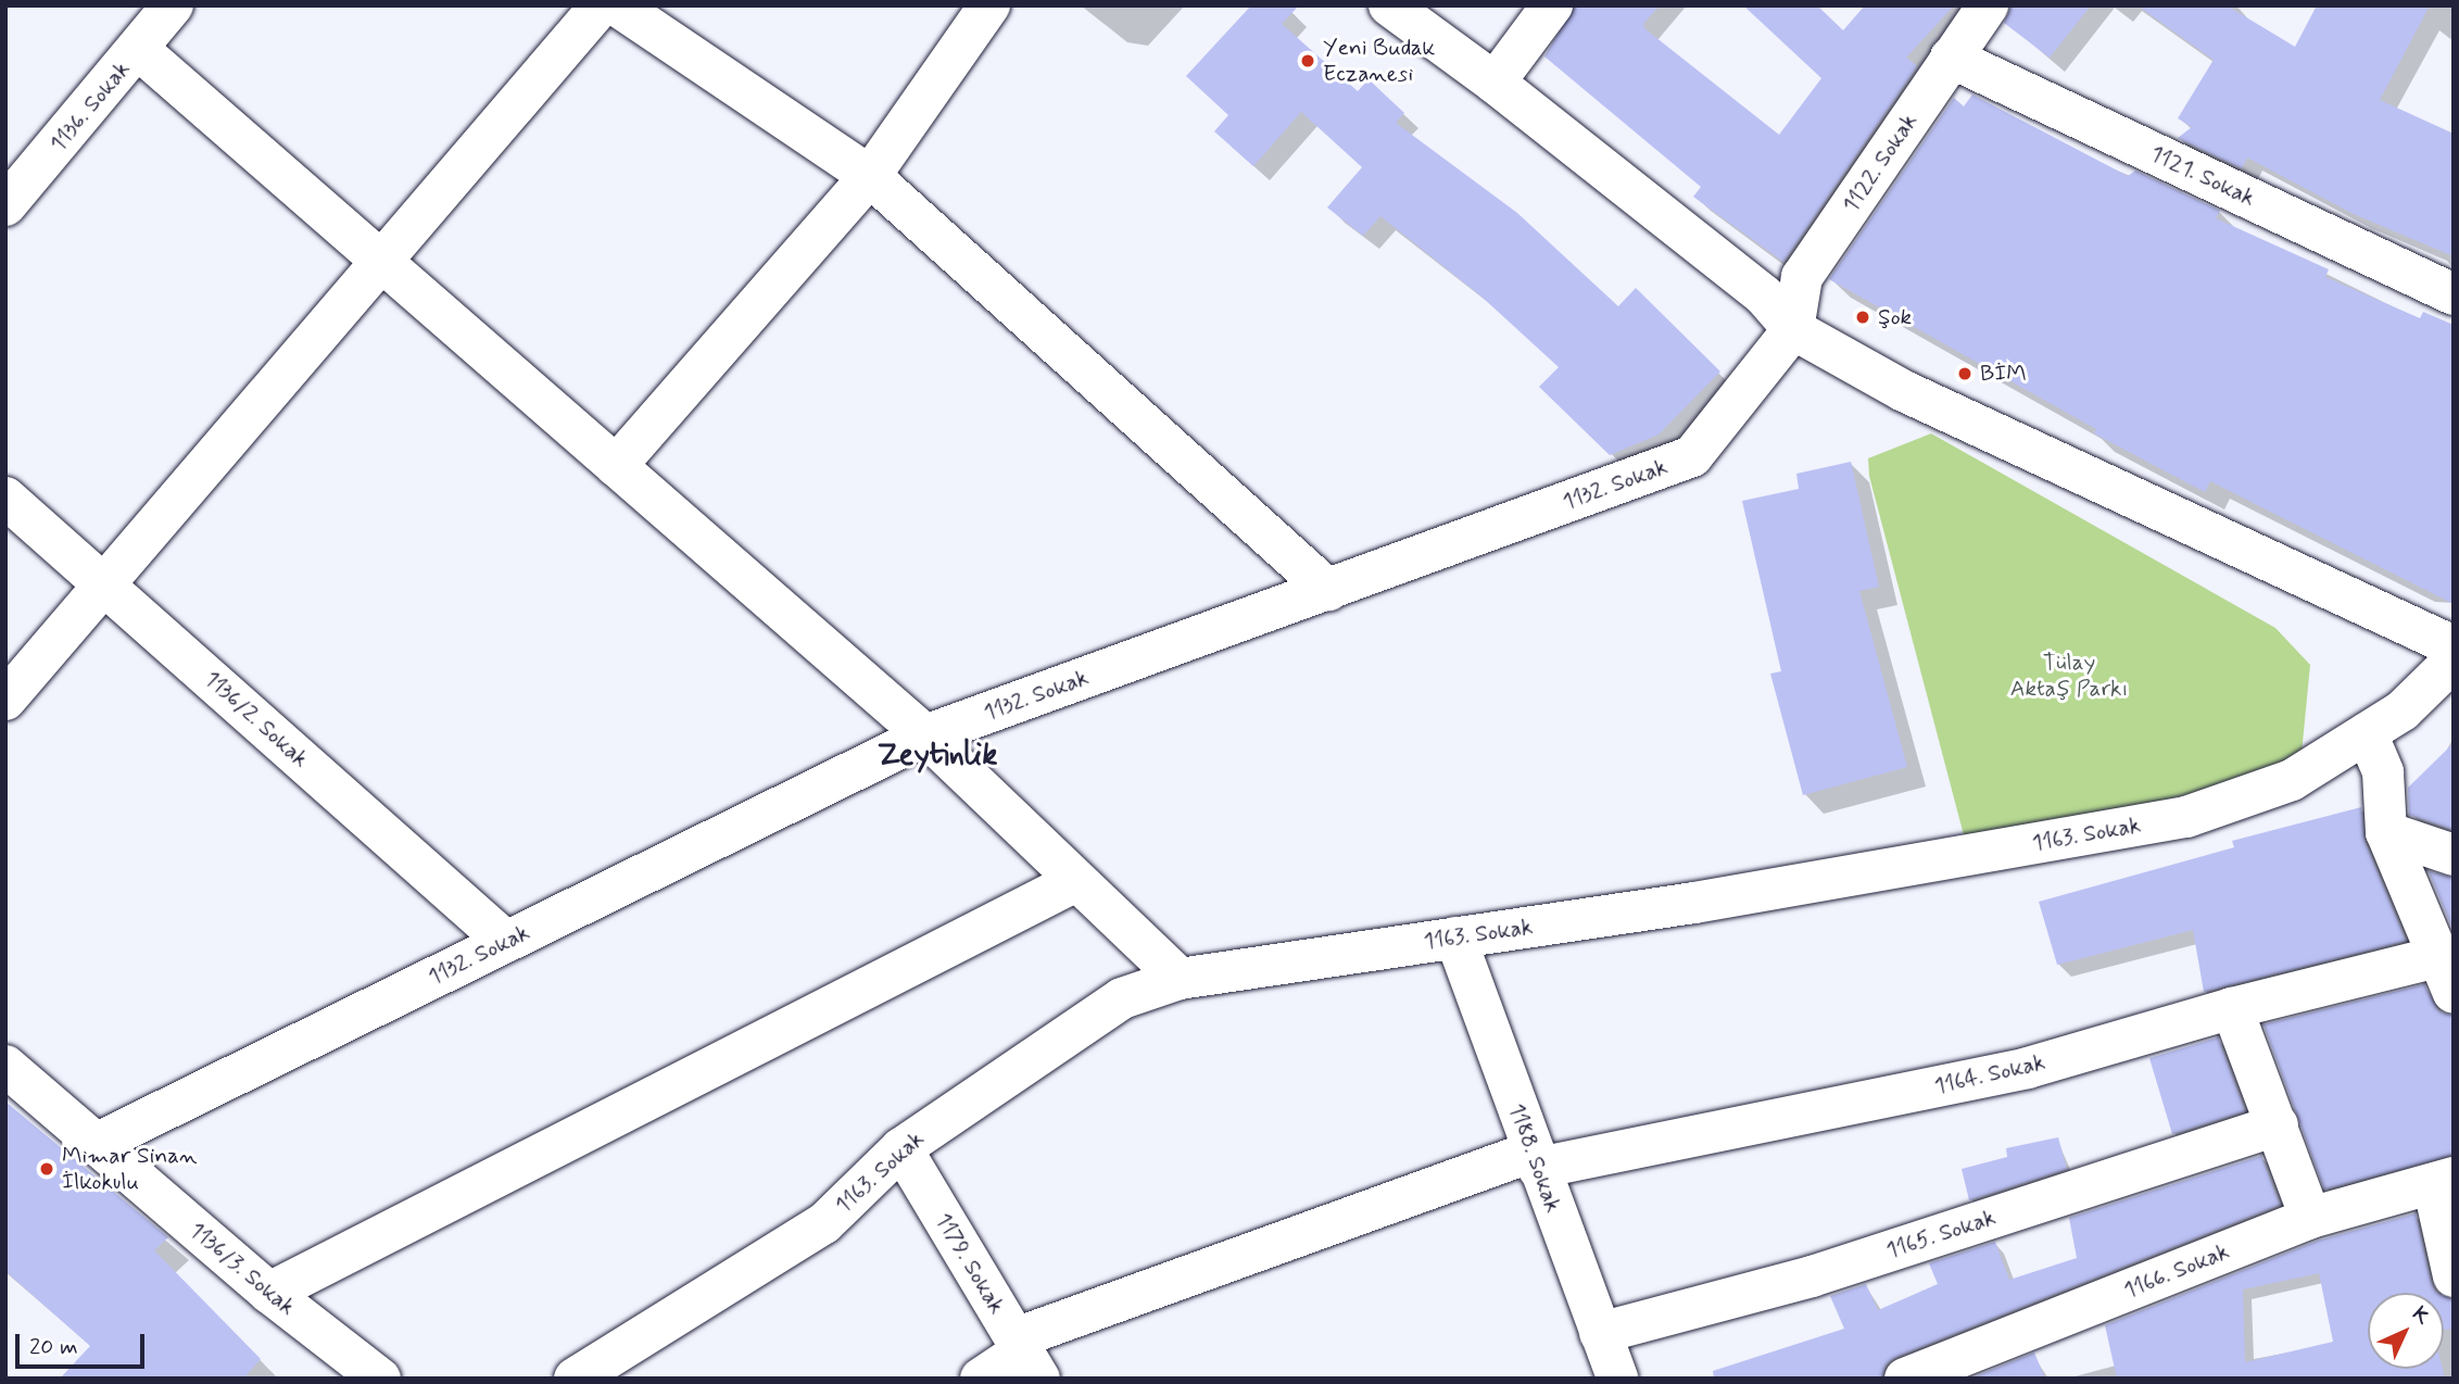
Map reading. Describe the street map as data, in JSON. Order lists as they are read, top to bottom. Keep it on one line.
{"streets":{"street":["1136. Sokak","1122. Sokak","1121. Sokak","1132. Sokak","1136/2. Sokak","1163. Sokak","1164. Sokak","1188. Sokak","1165. Sokak","1179. Sokak","1136/3. Sokak","1166. Sokak"]},"crossings":[["1122. Sokak","1121. Sokak"],["1122. Sokak","1132. Sokak"],["1132. Sokak","1136/2. Sokak"],["1132. Sokak","1136/3. Sokak"],["1163. Sokak","1188. Sokak"],["1163. Sokak","1179. Sokak"],["1164. Sokak","1188. Sokak"],["1164. Sokak","1179. Sokak"],["1188. Sokak","1165. Sokak"]],"districts":["Zeytinlik"],"parks":["Tülay Aktaş Parkı"],"places":["Yeni Budak Eczanesi","Şok","BİM","Mimar Sinan İlkokulu"],"scale_bar":"20 m","north":"top right"}
